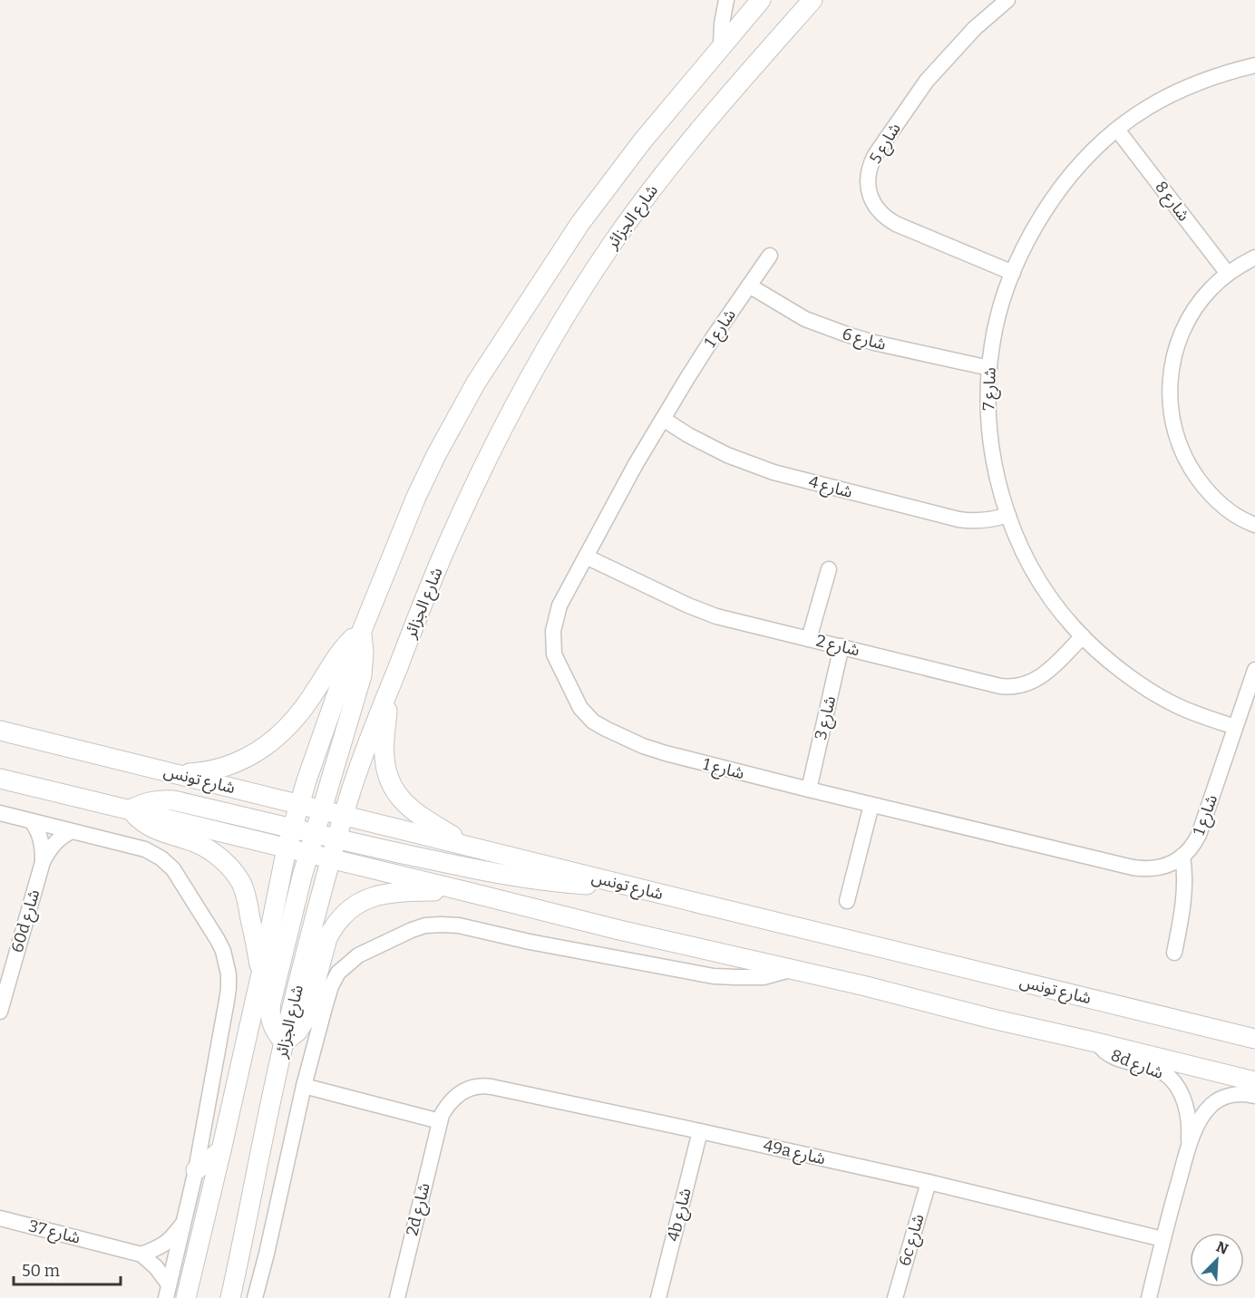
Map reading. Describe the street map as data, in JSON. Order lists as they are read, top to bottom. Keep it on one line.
{"streets":{"main road":["شارع الجزائر","شارع تونس"],"street":["شارع 5","شارع 8","شارع 1","شارع 6","شارع 7","شارع 4","شارع 2","شارع 3","60d شارع","8d شارع","49a شارع","2d شارع","4b شارع","شارع 37","6c شارع"]},"crossings":[["شارع 5","شارع 7"],["شارع 8","شارع 7"],["شارع الجزائر","شارع تونس"],["شارع 1","شارع 6"],["شارع 1","شارع 7"],["شارع 1","شارع 4"],["شارع 1","شارع 2"],["شارع 1","شارع 3"],["شارع 6","شارع 7"],["شارع 7","شارع 4"],["شارع 7","شارع 2"],["شارع 2","شارع 3"],["8d شارع","49a شارع"],["49a شارع","2d شارع"],["49a شارع","4b شارع"],["49a شارع","6c شارع"]],"scale_bar":"50 m","north":"top right"}
